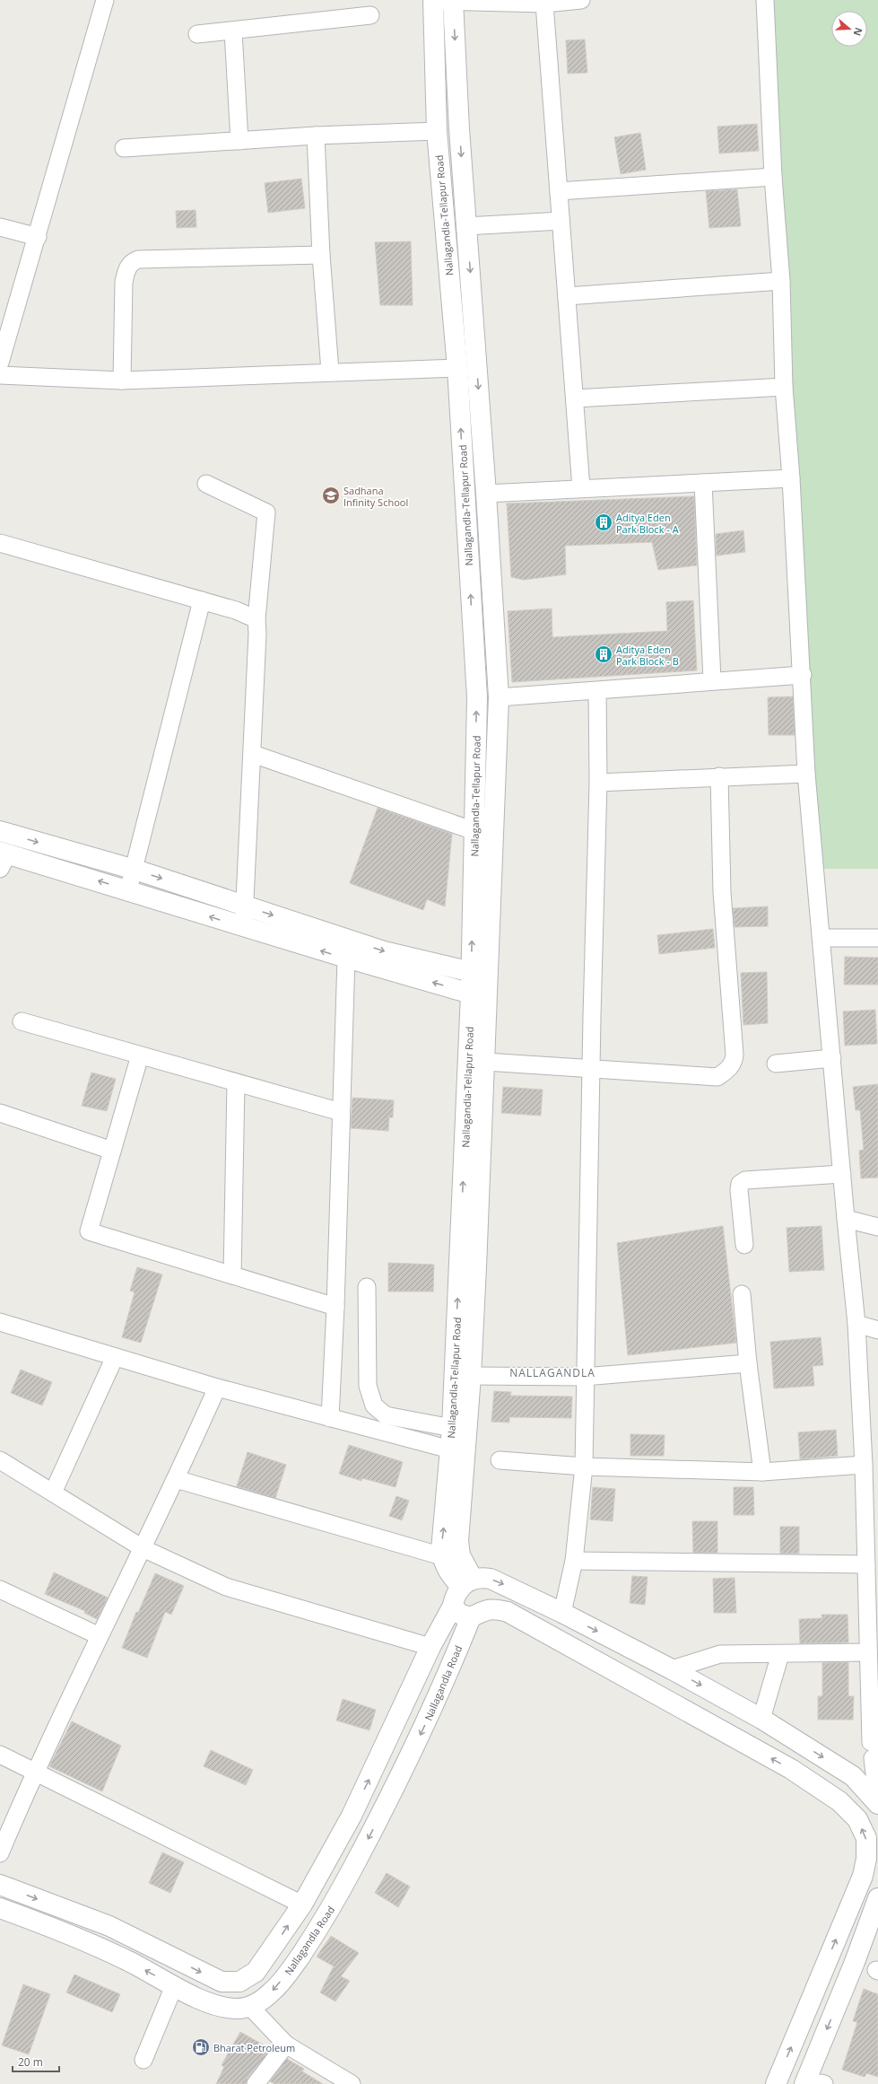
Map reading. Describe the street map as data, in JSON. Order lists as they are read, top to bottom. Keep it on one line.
{"streets":{"street":["Nallagandla-Tellapur Road","Nallagandla Road"]},"districts":["NALLAGANDLA"],"places":{"school or university":["Sadhana Infinity School"],"building":["Aditya Eden Park Block - A","Aditya Eden Park Block - B"],"fuel station":["Bharat Petroleum"]},"scale_bar":"20 m","north":"right"}
